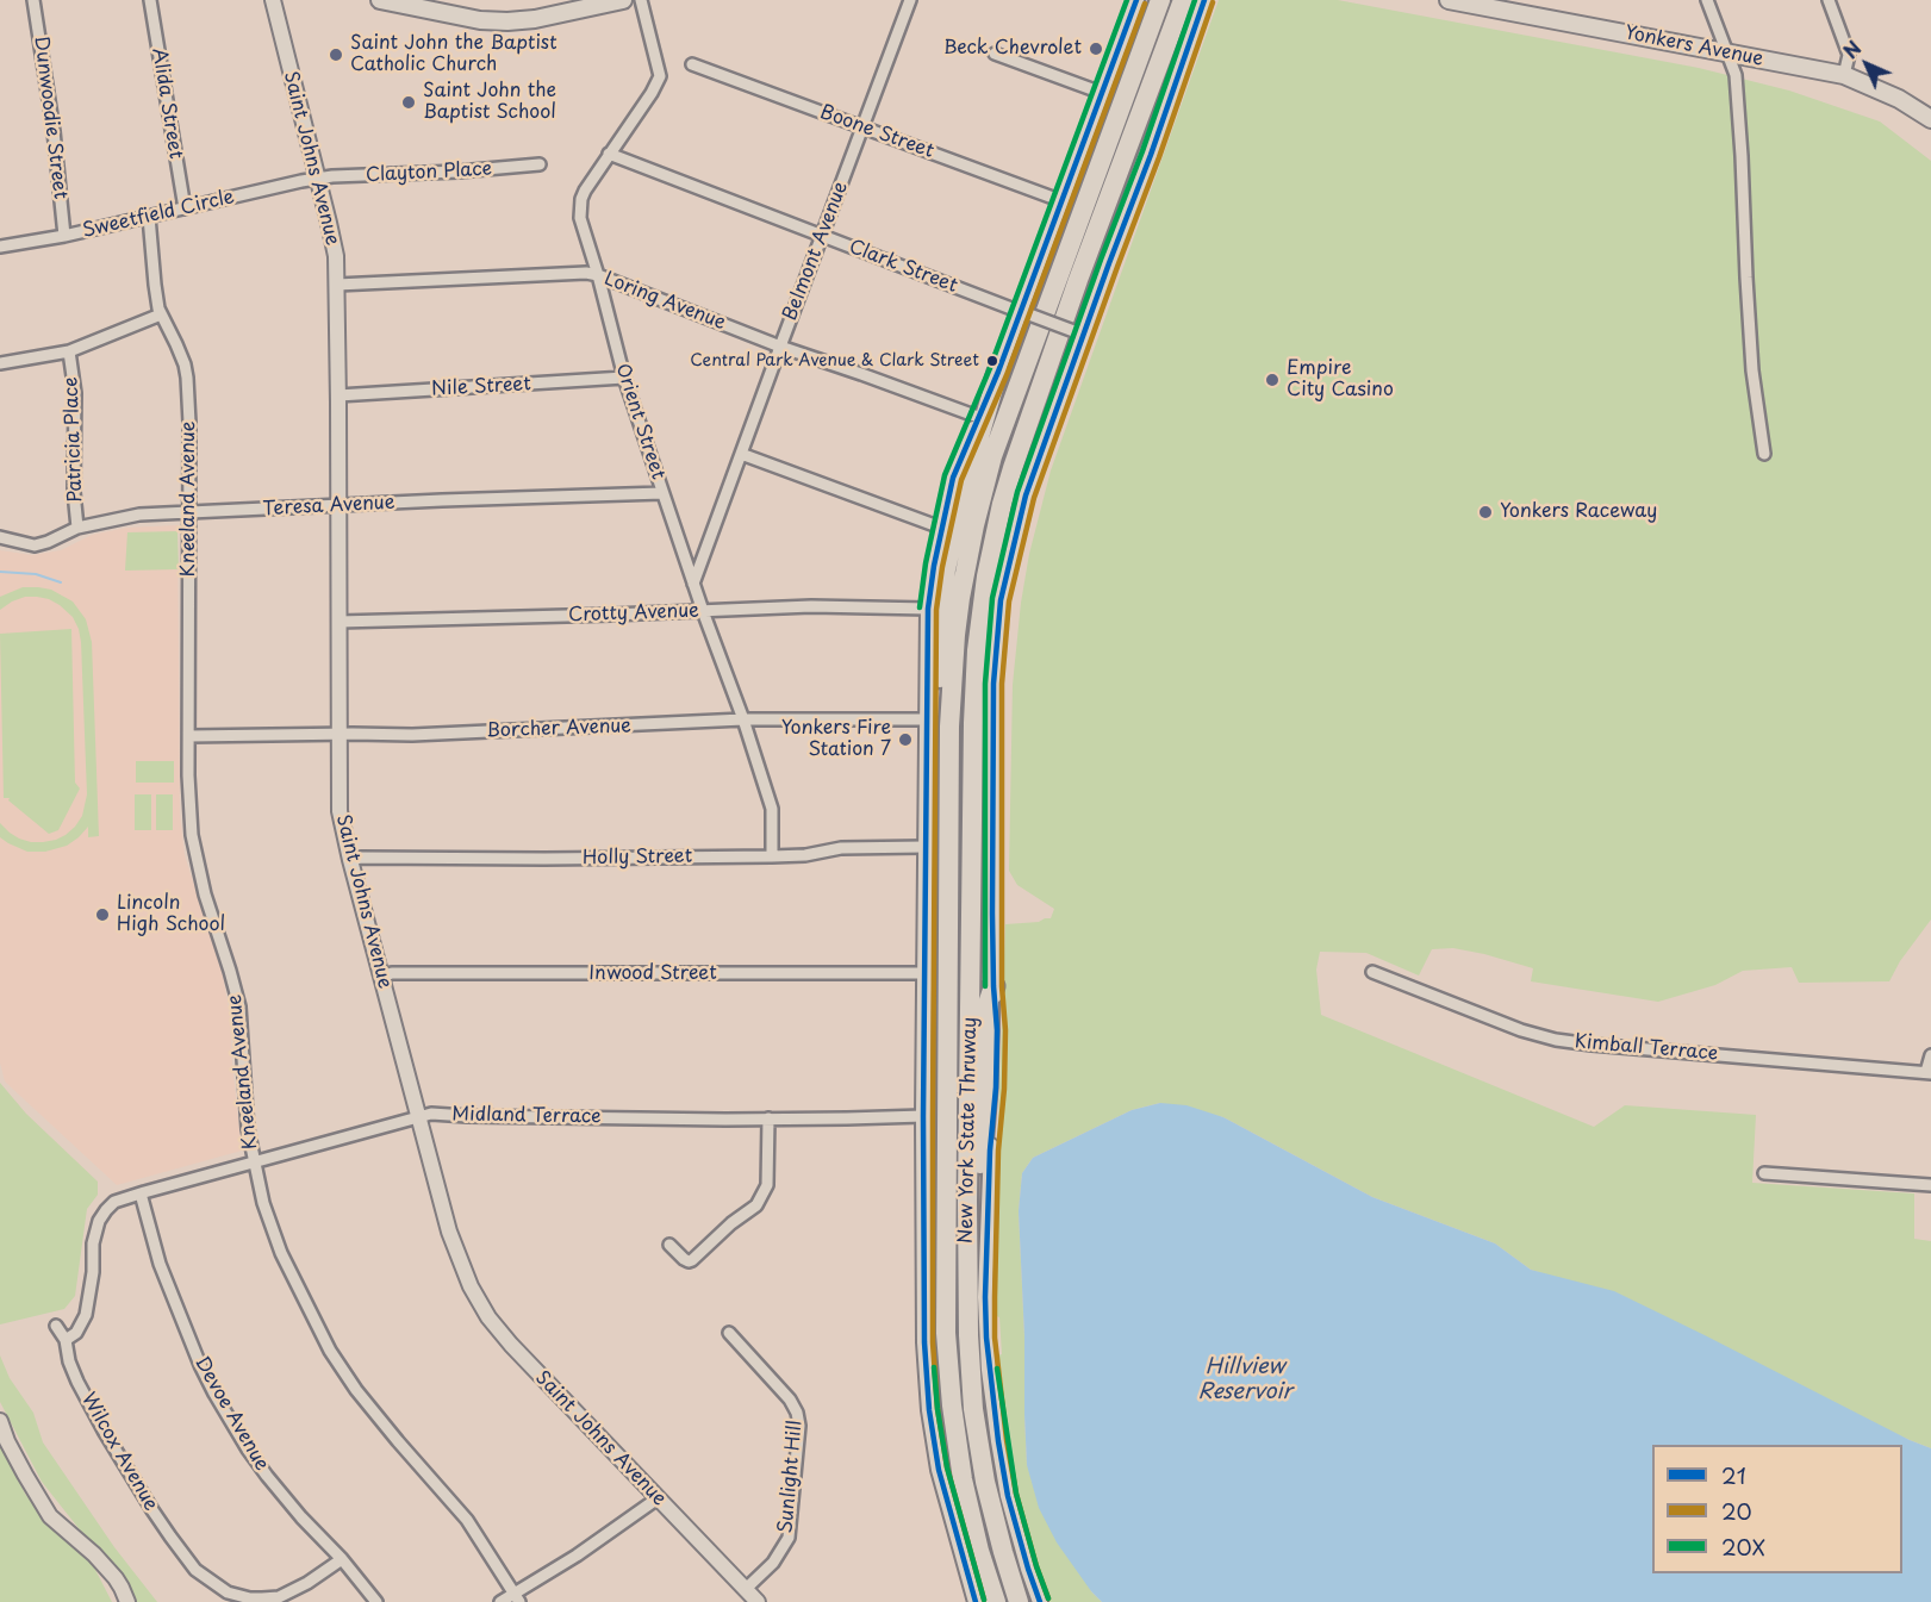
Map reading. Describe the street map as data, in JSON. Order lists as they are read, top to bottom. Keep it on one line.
{"streets":{"highway":["New York State Thruway"],"main road":["Yonkers Avenue","Saint Johns Avenue"],"street":["Alida Street","Dunwoodie Street","Boone Street","Clayton Place","Sweetfield Circle","Belmont Avenue","Clark Street","Loring Avenue","Nile Street","Orient Street","Patricia Place","Kneeland Avenue","Teresa Avenue","Crotty Avenue","Borcher Avenue","Holly Street","Inwood Street","Kimball Terrace","Midland Terrace","Devoe Avenue","Wilcox Avenue","Sunlight Hill"]},"crossings":[["Alida Street","Sweetfield Circle"],["Dunwoodie Street","Sweetfield Circle"],["Boone Street","Belmont Avenue"],["Saint Johns Avenue","Clayton Place"],["Saint Johns Avenue","Sweetfield Circle"],["Saint Johns Avenue","Loring Avenue"],["Saint Johns Avenue","Nile Street"],["Saint Johns Avenue","Teresa Avenue"],["Saint Johns Avenue","Crotty Avenue"],["Saint Johns Avenue","Borcher Avenue"],["Saint Johns Avenue","Holly Street"],["Saint Johns Avenue","Inwood Street"],["Saint Johns Avenue","Midland Terrace"],["Saint Johns Avenue","Sunlight Hill"],["Clayton Place","Sweetfield Circle"],["Sweetfield Circle","Kneeland Avenue"],["Belmont Avenue","Clark Street"],["Belmont Avenue","Loring Avenue"],["Belmont Avenue","Orient Street"],["Clark Street","Orient Street"],["Loring Avenue","Orient Street"],["Nile Street","Orient Street"],["Orient Street","Teresa Avenue"],["Orient Street","Crotty Avenue"],["Orient Street","Borcher Avenue"],["Orient Street","Holly Street"],["Patricia Place","Teresa Avenue"],["Kneeland Avenue","Teresa Avenue"],["Kneeland Avenue","Borcher Avenue"],["Kneeland Avenue","Midland Terrace"],["Midland Terrace","Devoe Avenue"],["Devoe Avenue","Wilcox Avenue"]],"water":["Hillview Reservoir"],"places":["Beck Chevrolet","Saint John the Baptist Catholic Church","Saint John the Baptist School","Central Park Avenue & Clark Street","Empire City Casino","Yonkers Raceway","Yonkers Fire Station 7","Lincoln High School"],"lines":["transit line 21","transit line 20X","transit line 20"],"legend":["21","20","20X"],"north":"top left"}
